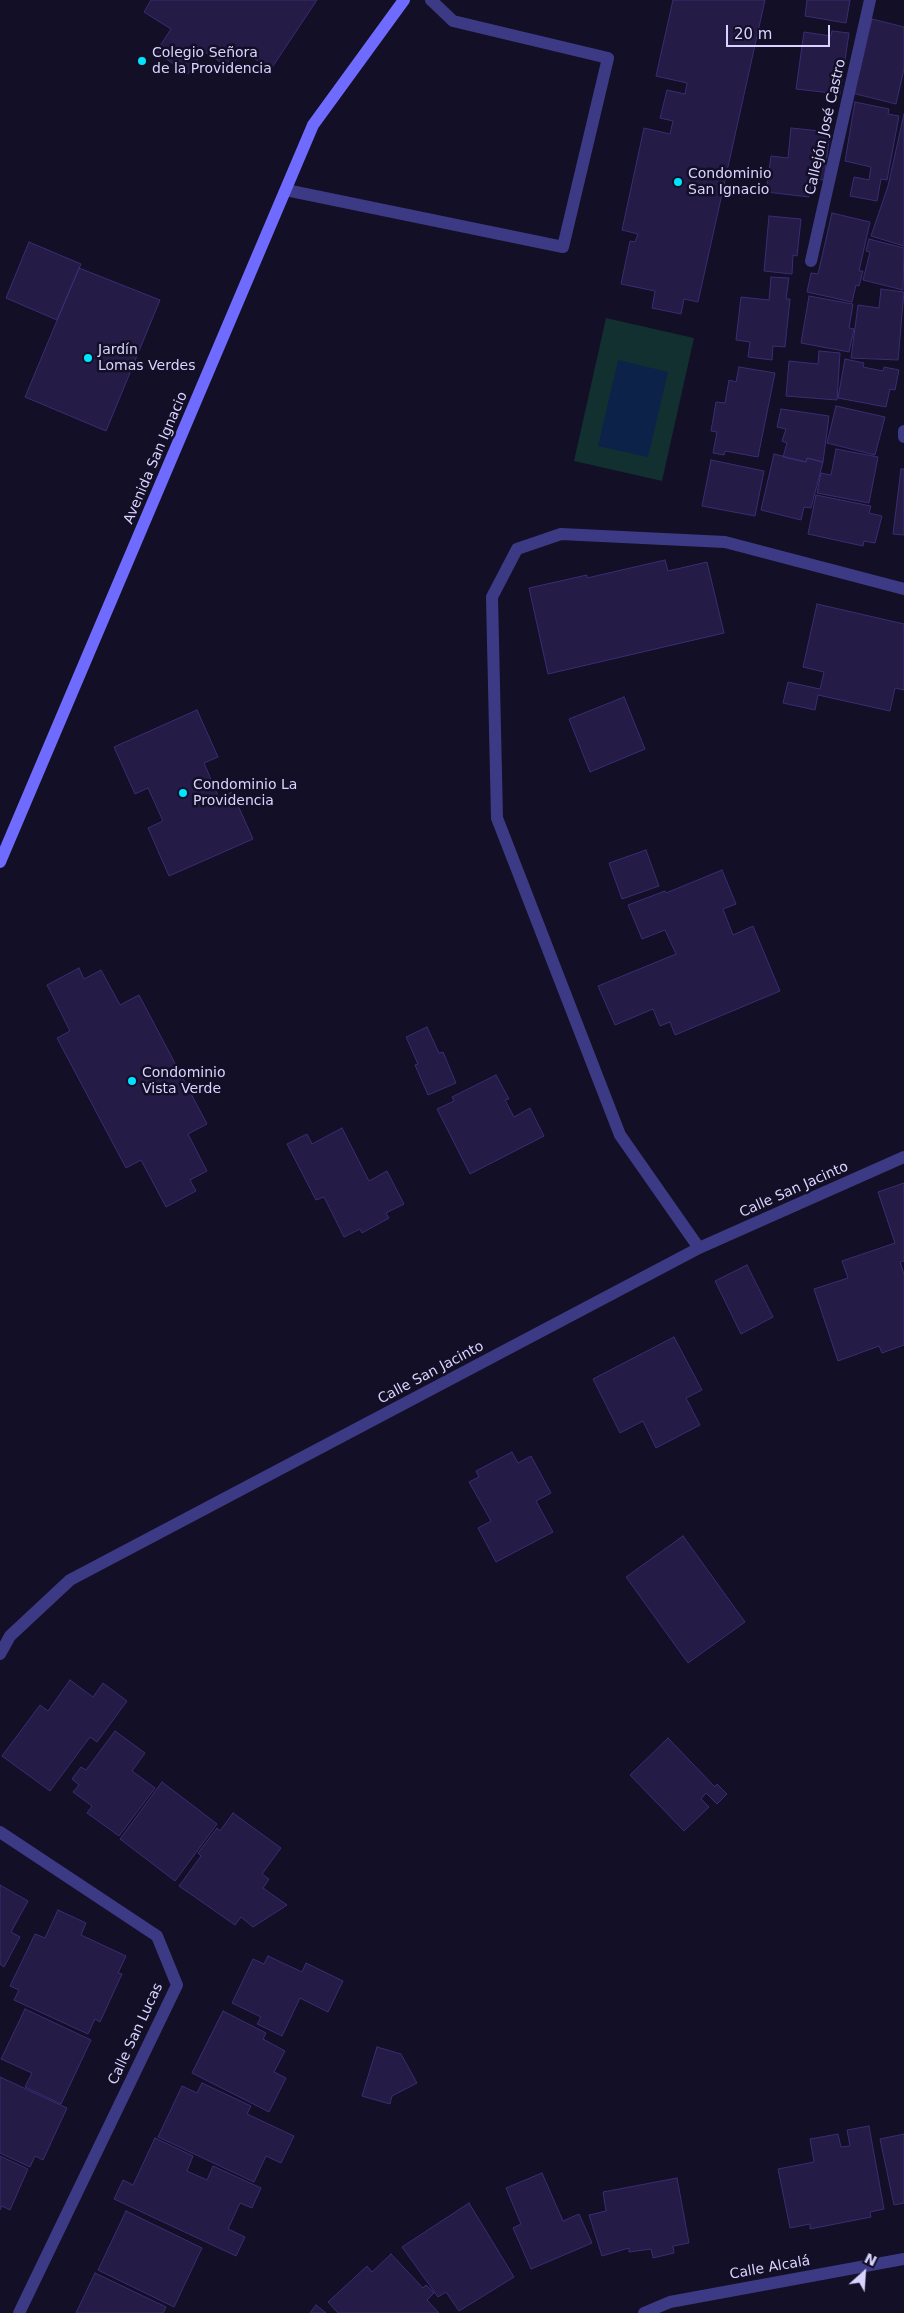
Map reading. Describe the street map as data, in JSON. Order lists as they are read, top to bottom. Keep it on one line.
{"streets":{"street":["Callejón José Castro","Avenida San Ignacio","Calle San Jacinto","Calle San Lucas","Calle Alcalá"]},"places":["Colegio Señora de la Providencia","Condominio San Ignacio","Jardín Lomas Verdes","Condominio La Providencia","Condominio Vista Verde"],"scale_bar":"20 m","north":"top right"}
